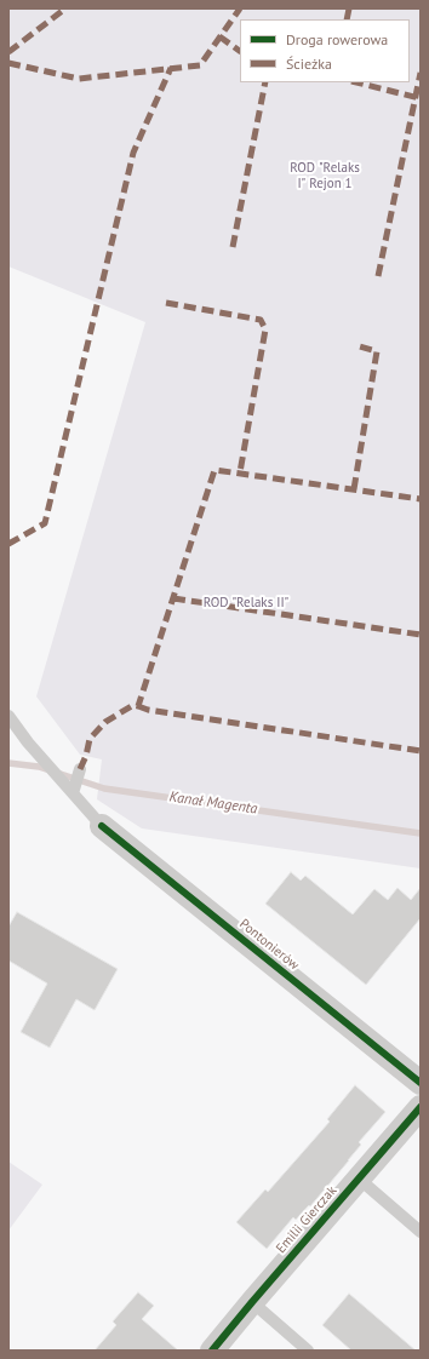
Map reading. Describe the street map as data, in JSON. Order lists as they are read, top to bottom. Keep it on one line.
{"streets":{"street":["Pontonierów","Emilii Gierczak"]},"water":["Kanał Magenta"],"parks":["ROD \"Relaks I\" Rejon 1","ROD \"Relaks II\""],"legend":["Droga rowerowa","Ścieżka"]}
